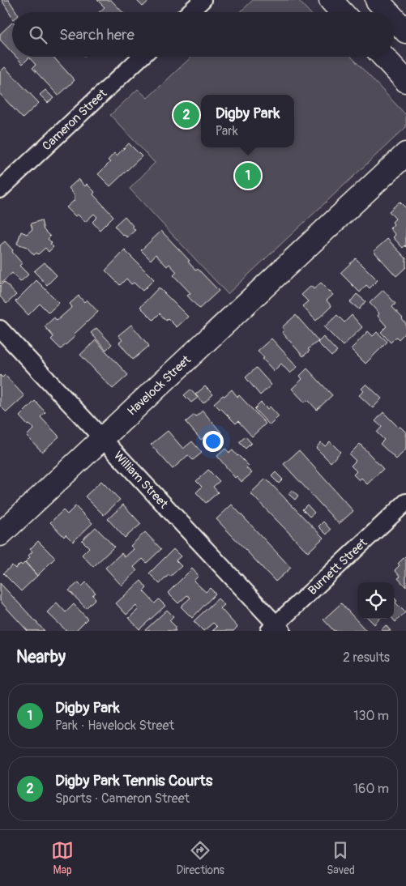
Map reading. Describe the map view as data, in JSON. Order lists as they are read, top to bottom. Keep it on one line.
{"streets":{"street":["Cameron Street","Havelock Street","William Street","Burnett Street"]},"crossings":[["Havelock Street","William Street"],["William Street","Burnett Street"]],"page":{"search":"Search here","popup":["Digby Park","Park"],"pins":["2","1"],"heading":["Nearby","2 results"],"list":[{"mark":"1","name":"Digby Park","note":"Park · Havelock Street","value":"130 m"},{"mark":"2","name":"Digby Park Tennis Courts","note":"Sports · Cameron Street","value":"160 m"}],"nav":["Map","Directions","Saved"]}}
